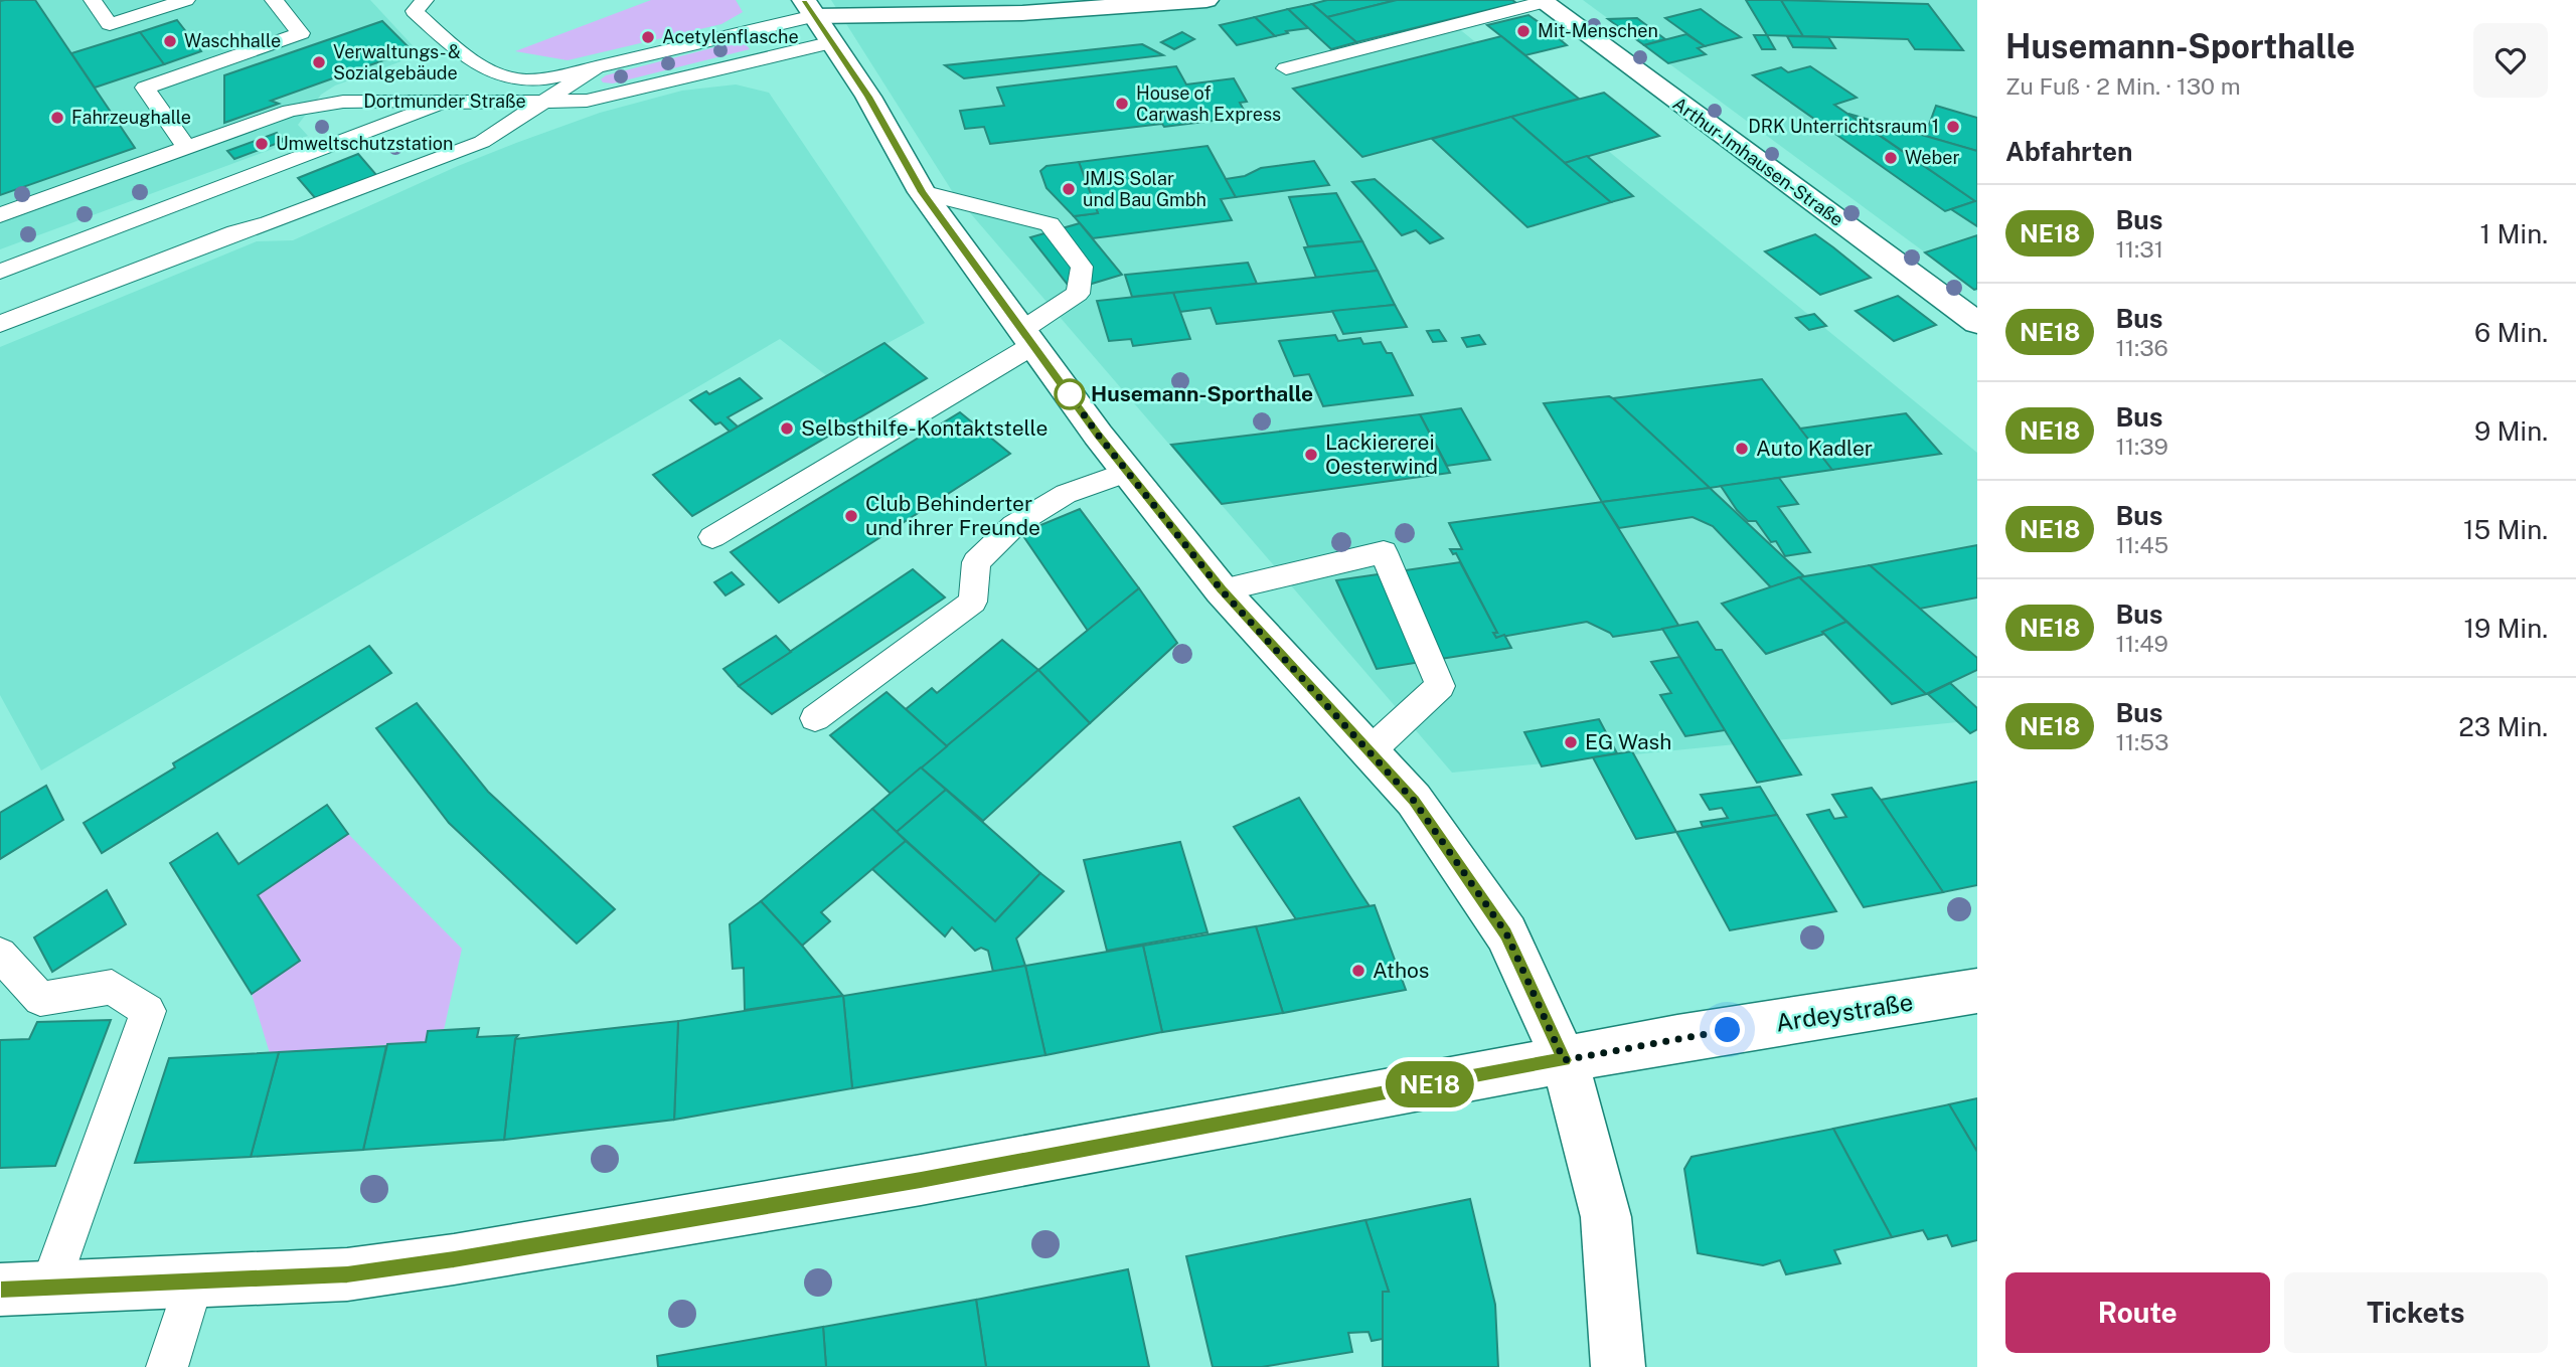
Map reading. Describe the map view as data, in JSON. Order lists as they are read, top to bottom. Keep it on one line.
{"streets":{"main road":["Arthur-Imhausen-Straße","Ardeystraße"],"lane":["Dortmunder Straße"]},"places":["Mit-Menschen","Acetylenflasche","Waschhalle","Verwaltungs- & Sozialgebäude","House of Carwash Express","Fahrzeughalle","DRK Unterrichtsraum 1","Umweltschutzstation","Weber","JMJS Solar und Bau Gmbh","Husemann-Sporthalle","Selbsthilfe-Kontaktstelle","Auto Kadler","Lackiererei Oesterwind","Club Behinderter und ihrer Freunde","EG Wash","Athos"],"lines":["bus line NE18"],"page":{"on_map":"NE18","heading":[["Husemann-Sporthalle","Zu Fuß · 2 Min. · 130 m"],"Abfahrten"],"list":[{"mark":"NE18","name":"Bus","note":"11:31","value":"1 Min."},{"mark":"NE18","name":"Bus","note":"11:36","value":"6 Min."},{"mark":"NE18","name":"Bus","note":"11:39","value":"9 Min."},{"mark":"NE18","name":"Bus","note":"11:45","value":"15 Min."},{"mark":"NE18","name":"Bus","note":"11:49","value":"19 Min."},{"mark":"NE18","name":"Bus","note":"11:53","value":"23 Min."}],"buttons":["Route","Tickets"]}}
